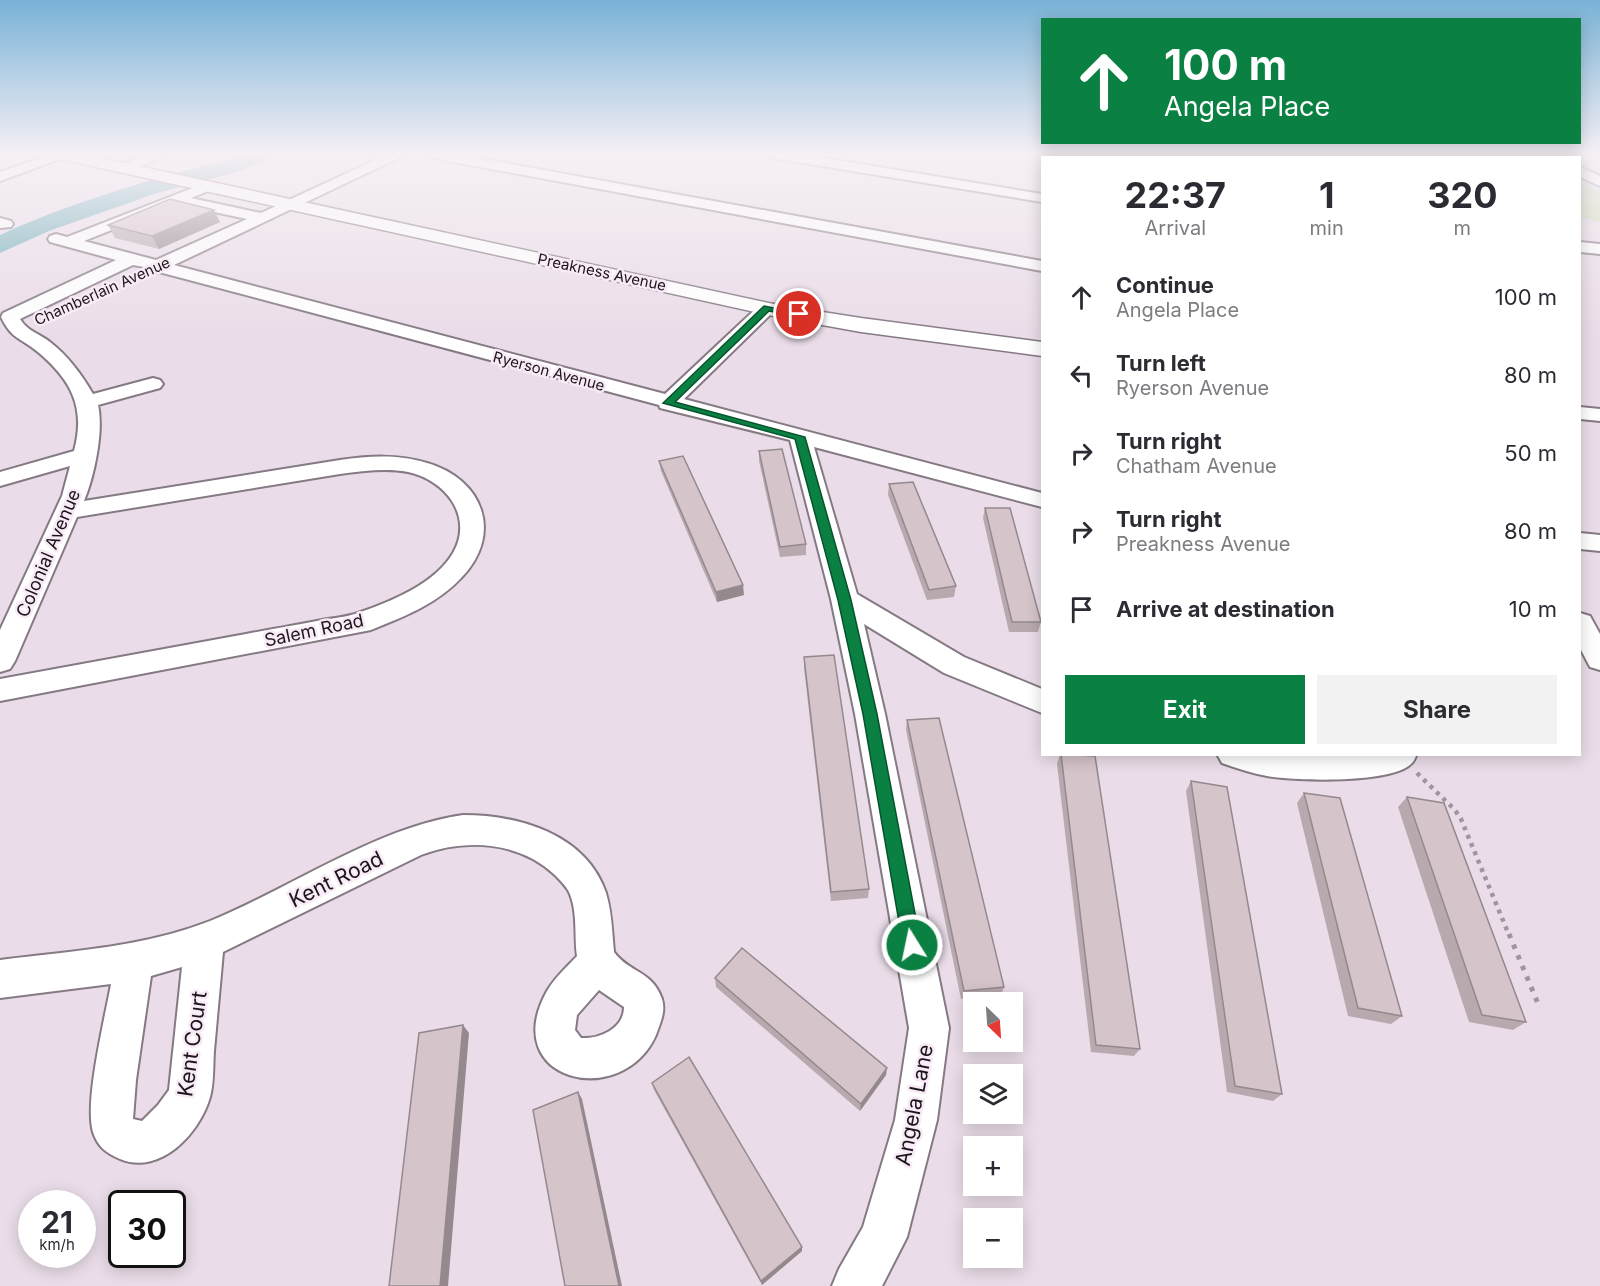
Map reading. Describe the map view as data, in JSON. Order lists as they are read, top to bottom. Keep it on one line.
{"streets":{"main road":["Preakness Avenue"],"street":["Chamberlain Avenue","Ryerson Avenue","Colonial Avenue","Salem Road","Kent Road","Kent Court","Angela Lane"]},"crossings":[["Chamberlain Avenue","Ryerson Avenue"],["Chamberlain Avenue","Colonial Avenue"],["Ryerson Avenue","Angela Lane"],["Colonial Avenue","Salem Road"],["Kent Road","Kent Court"]],"north":"bottom right","page":{"turn":["100 m","Angela Place"],"eta":["22:37","Arrival","1","min","320","m"],"list":[{"name":"Continue","note":"Angela Place","value":"100 m"},{"name":"Turn left","note":"Ryerson Avenue","value":"80 m"},{"name":"Turn right","note":"Chatham Avenue","value":"50 m"},{"name":"Turn right","note":"Preakness Avenue","value":"80 m"},{"name":"Arrive at destination","value":"10 m"}],"buttons":["Exit","Share"],"map_buttons":["+","−"],"speed":"21 km/h","limit":"30"}}
